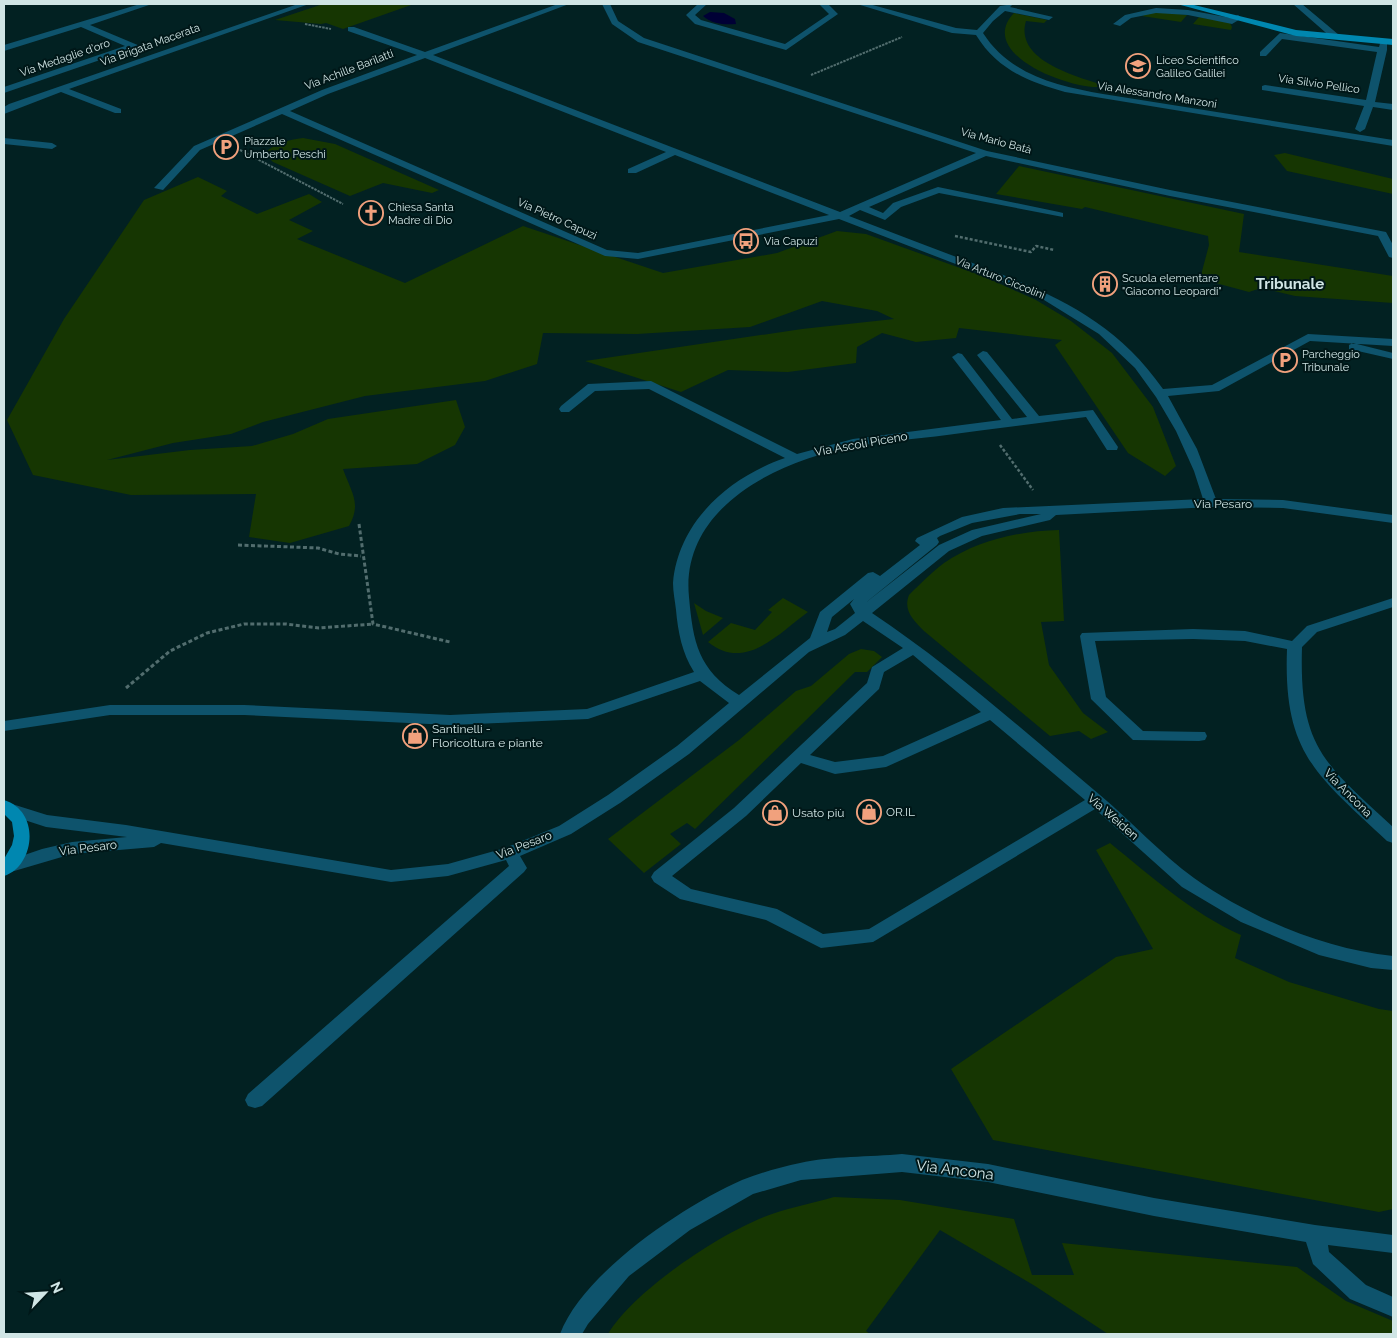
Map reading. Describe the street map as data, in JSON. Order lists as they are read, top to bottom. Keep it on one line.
{"streets":{"street":["Via Brigata Macerata","Via Medaglie d'oro","Via Achille Barilatti","Via Silvio Pellico","Via Alessandro Manzoni","Via Mario Batà","Via Pietro Capuzi","Via Arturo Ciccolini","Via Ascoli Piceno","Via Pesaro","Via Ancona","Via Weiden"]},"crossings":[["Via Brigata Macerata","Via Medaglie d'oro"],["Via Achille Barilatti","Via Pietro Capuzi"],["Via Mario Batà","Via Pietro Capuzi"],["Via Pietro Capuzi","Via Arturo Ciccolini"],["Via Arturo Ciccolini","Via Pesaro"],["Via Ascoli Piceno","Via Pesaro"],["Via Pesaro","Via Weiden"]],"districts":["Tribunale"],"places":{"school or university":["Liceo Scientifico Galileo Galilei"],"parking":["Piazzale Umberto Peschi","Parcheggio Tribunale"],"church":["Chiesa Santa Madre di Dio"],"bus stop":["Via Capuzi"],"building":["Scuola elementare \"Giacomo Leopardi\""],"shop":["Santinelli - Floricoltura e piante","OR.IL","Usato più"]},"north":"top right"}
